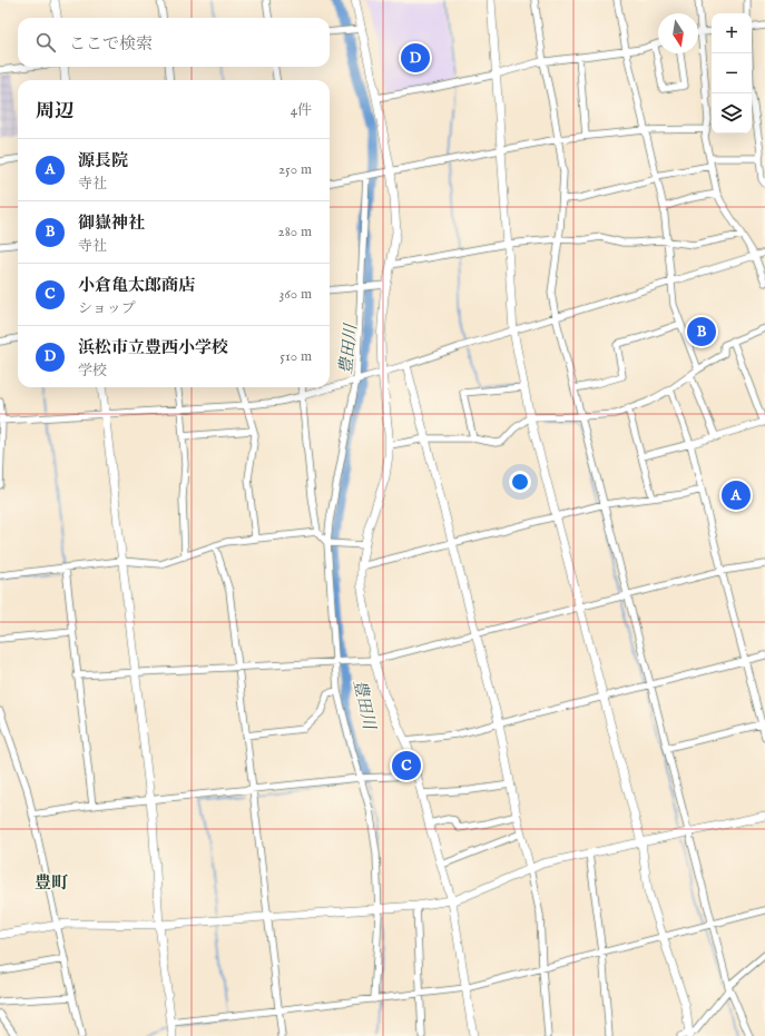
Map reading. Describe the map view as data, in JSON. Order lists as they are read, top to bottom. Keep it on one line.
{"districts":["豊町"],"water":["豊田川"],"north":"bottom","page":{"map_buttons":["+","−"],"search":"ここで検索","pins":["D","B","A","C"],"heading":["周辺","4件"],"list":[{"mark":"A","name":"源長院","note":"寺社","value":"250 m"},{"mark":"B","name":"御嶽神社","note":"寺社","value":"280 m"},{"mark":"C","name":"小倉亀太郎商店","note":"ショップ","value":"360 m"},{"mark":"D","name":"浜松市立豊西小学校","note":"学校","value":"510 m"}]}}
